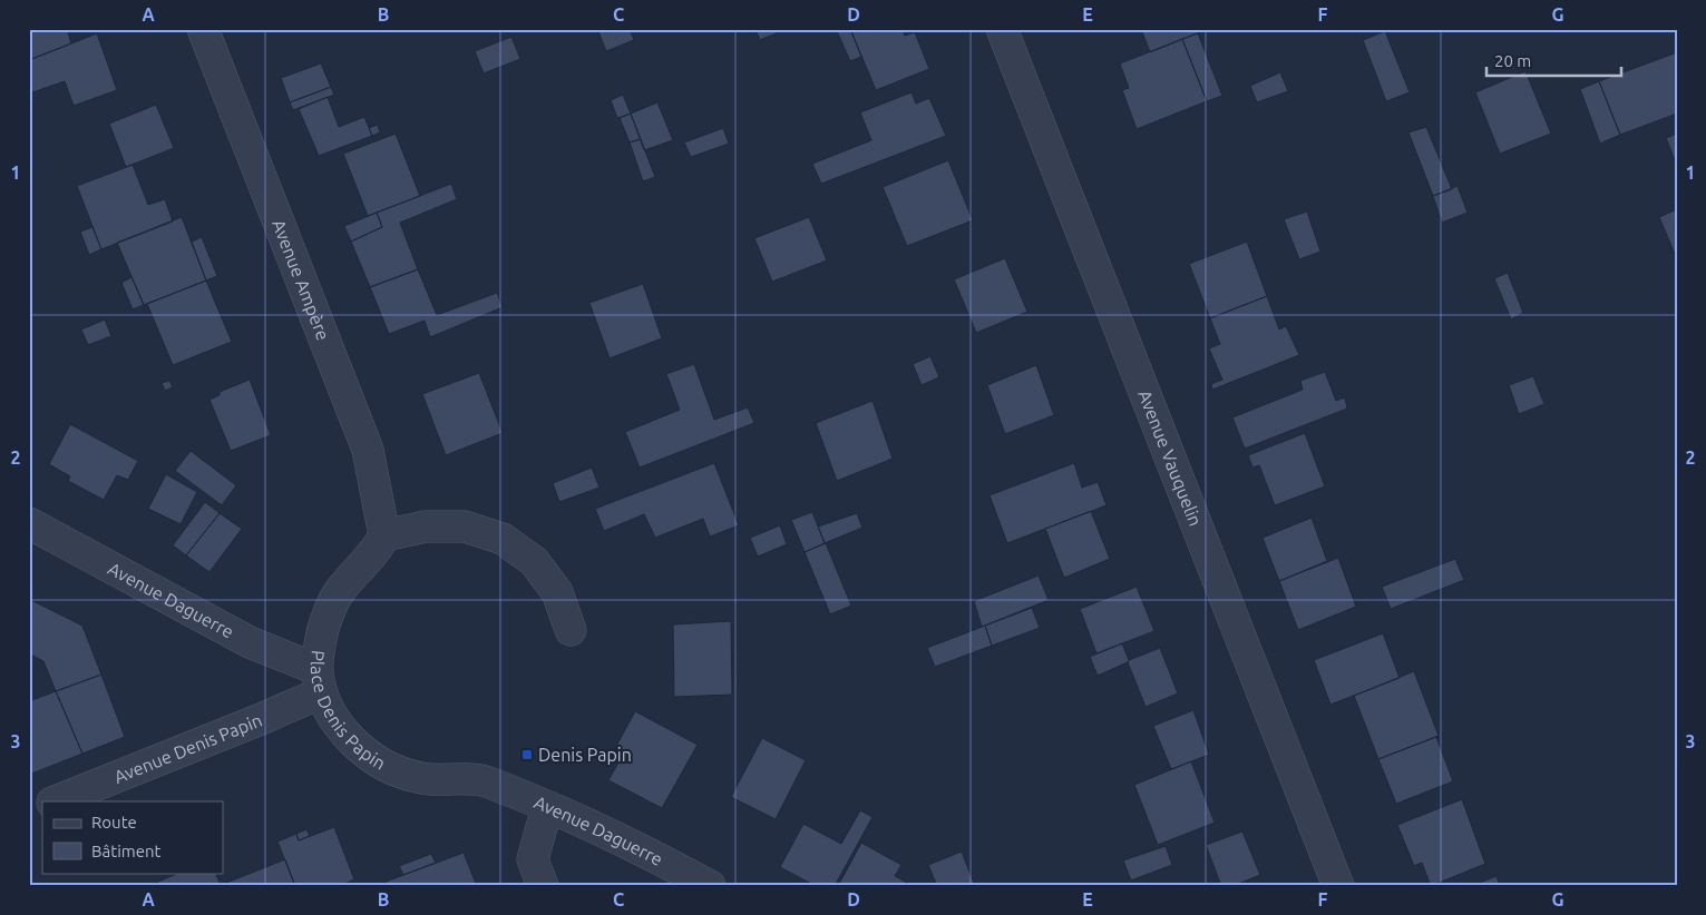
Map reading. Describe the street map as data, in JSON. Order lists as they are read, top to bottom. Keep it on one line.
{"streets":{"street":["Avenue Ampère","Avenue Vauquelin","Avenue Daguerre","Place Denis Papin","Avenue Denis Papin"]},"crossings":[["Avenue Ampère","Place Denis Papin"],["Avenue Daguerre","Place Denis Papin"],["Avenue Daguerre","Avenue Denis Papin"],["Place Denis Papin","Avenue Denis Papin"]],"places":{"transit":["Denis Papin"]},"legend":["Route","Bâtiment"],"scale_bar":"20 m","grid":{"columns":["A","B","C","D","E","F","G"],"rows":["1","2","3"]}}
